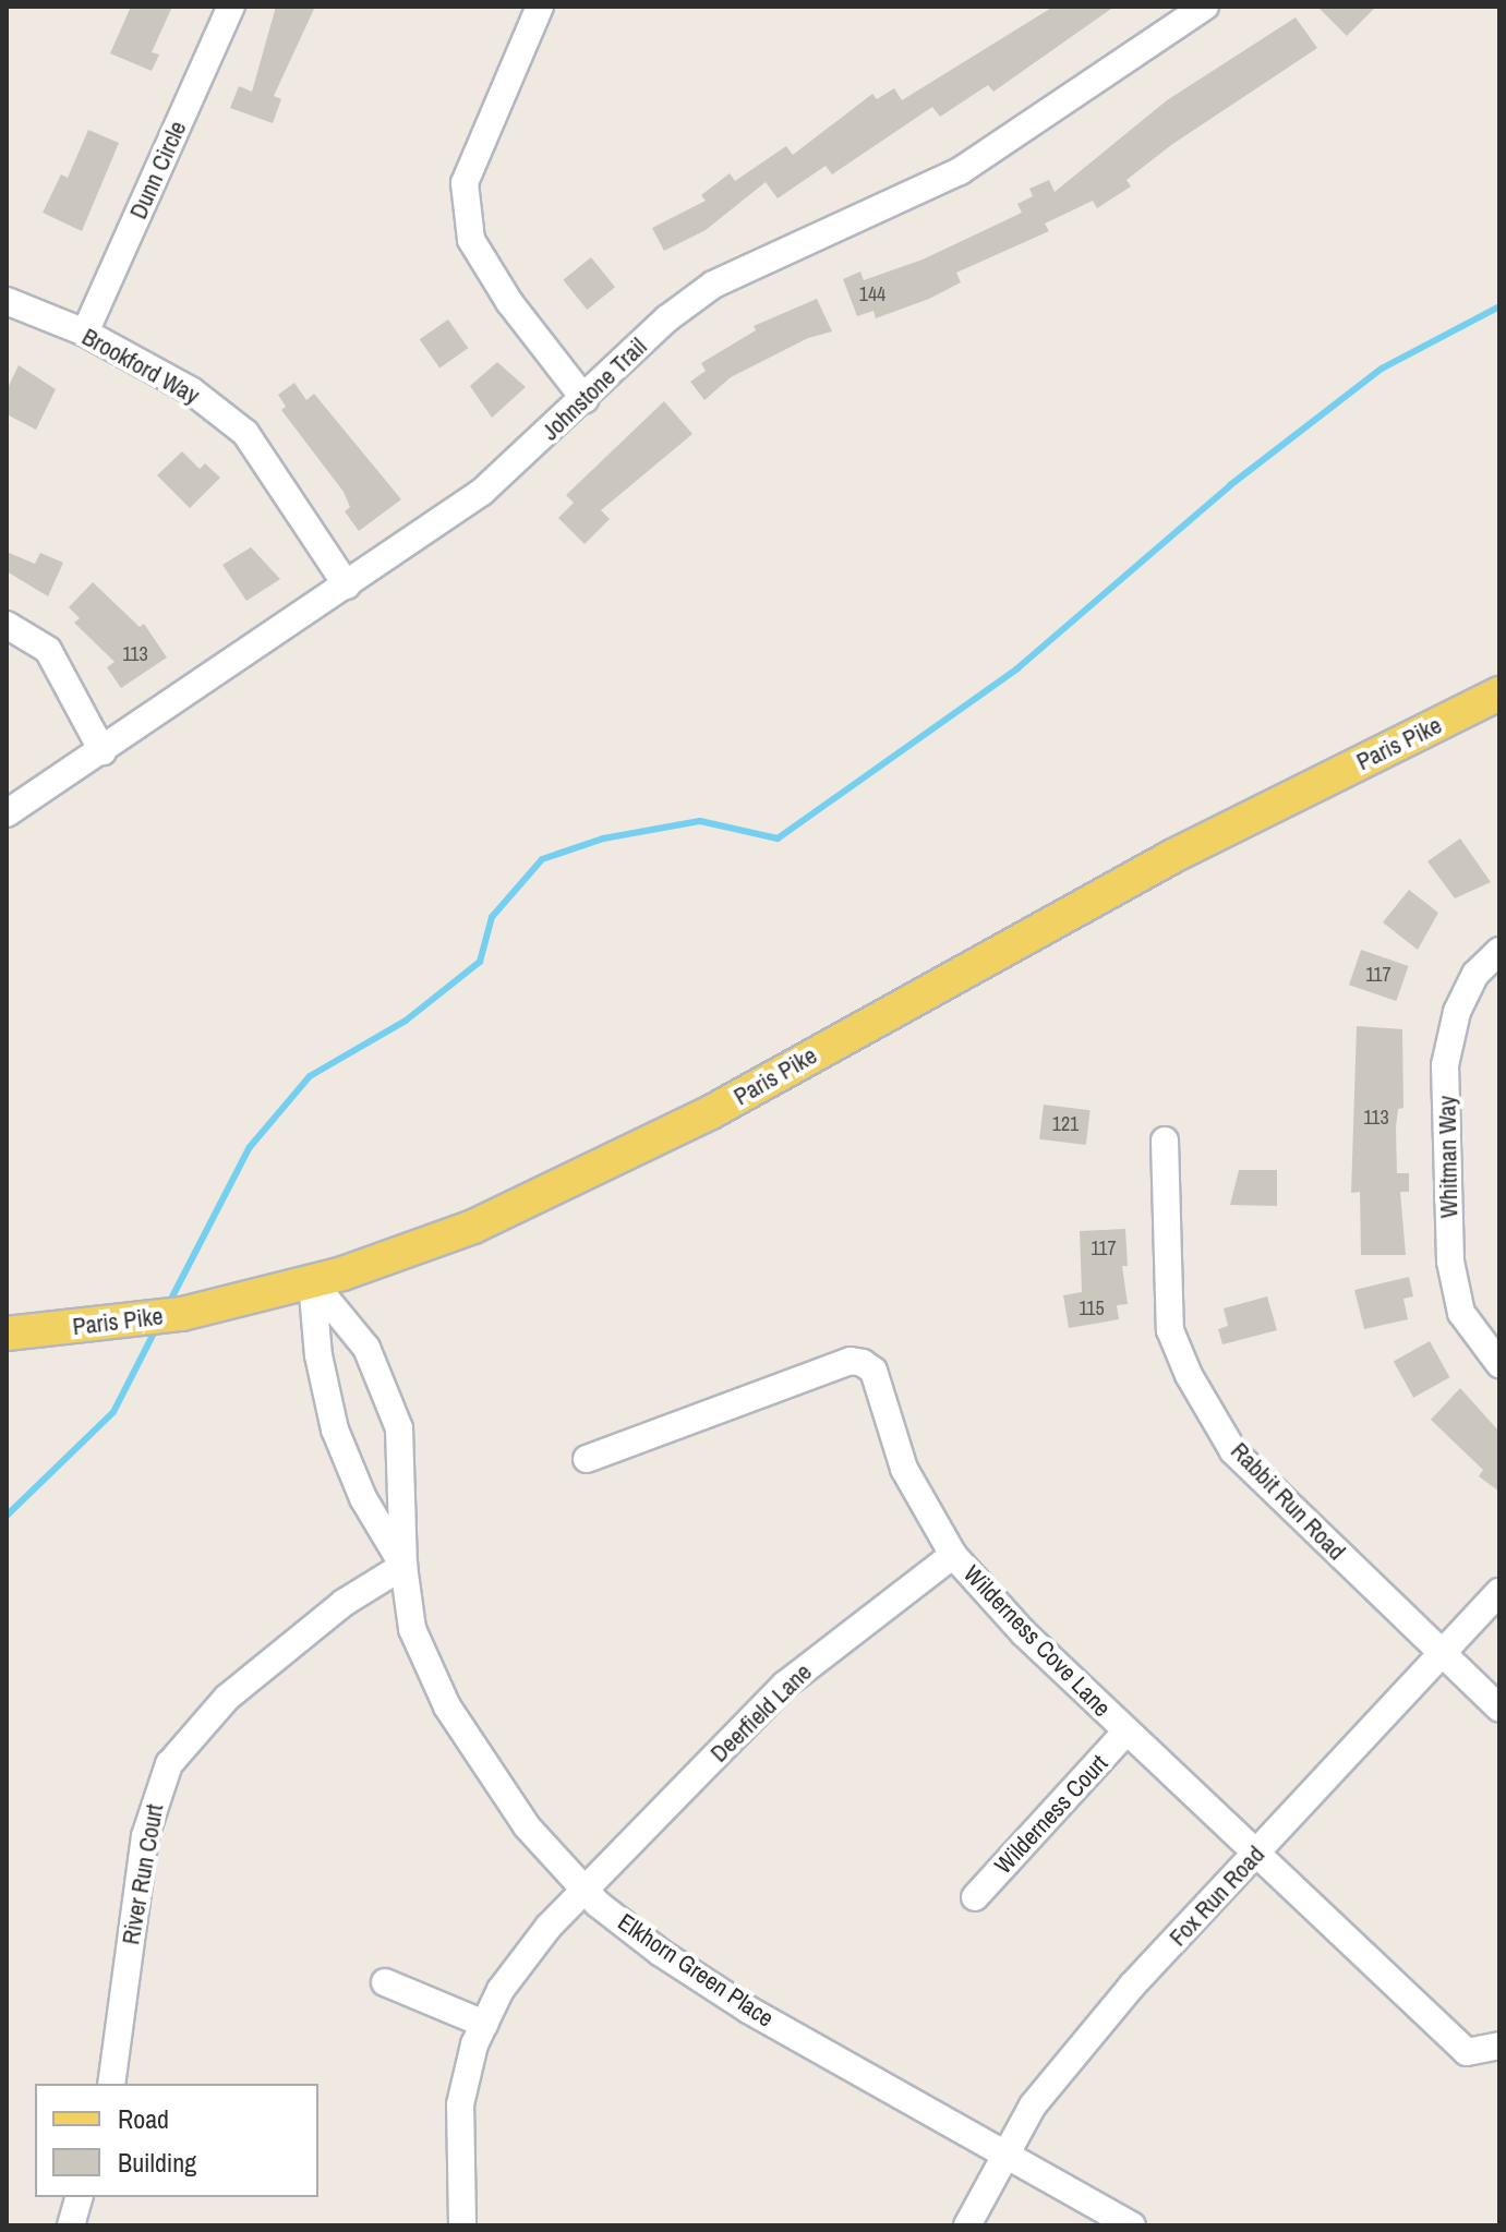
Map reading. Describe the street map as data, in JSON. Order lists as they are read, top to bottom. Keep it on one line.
{"streets":{"main road":["Paris Pike"],"street":["Dunn Circle","Brookford Way","Johnstone Trail","Whitman Way","Rabbit Run Road","Wilderness Cove Lane","Deerfield Lane","Wilderness Court","River Run Court","Fox Run Road","Elkhorn Green Place"]},"crossings":[["Dunn Circle","Brookford Way"],["Brookford Way","Johnstone Trail"],["Paris Pike","Elkhorn Green Place"],["Rabbit Run Road","Fox Run Road"],["Wilderness Cove Lane","Deerfield Lane"],["Wilderness Cove Lane","Wilderness Court"],["Wilderness Cove Lane","Fox Run Road"],["Deerfield Lane","Elkhorn Green Place"],["River Run Court","Elkhorn Green Place"],["Fox Run Road","Elkhorn Green Place"]],"house_numbers":["144","113","117","113","121","117","115"],"legend":["Road","Building"]}
